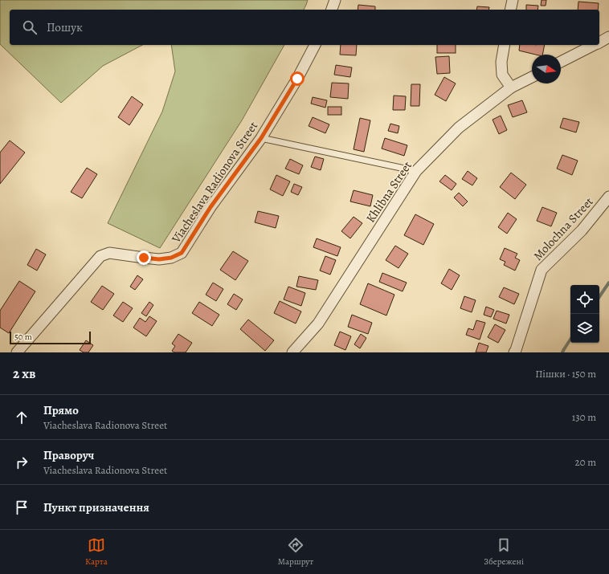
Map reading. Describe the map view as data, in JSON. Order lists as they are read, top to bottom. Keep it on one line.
{"streets":{"street":["Viacheslava Radionova Street","Khlibna Street","Molochna Street"]},"scale_bar":"50 m","north":"right","page":{"search":"Пошук","scale":"50 m","heading":["2 хв","Пішки · 150 m"],"list":[["Прямо","Viacheslava Radionova Street","130 m"],["Праворуч","Viacheslava Radionova Street","20 m"],"Пункт призначення"],"nav":["Карта","Маршрут","Збережені"]}}
